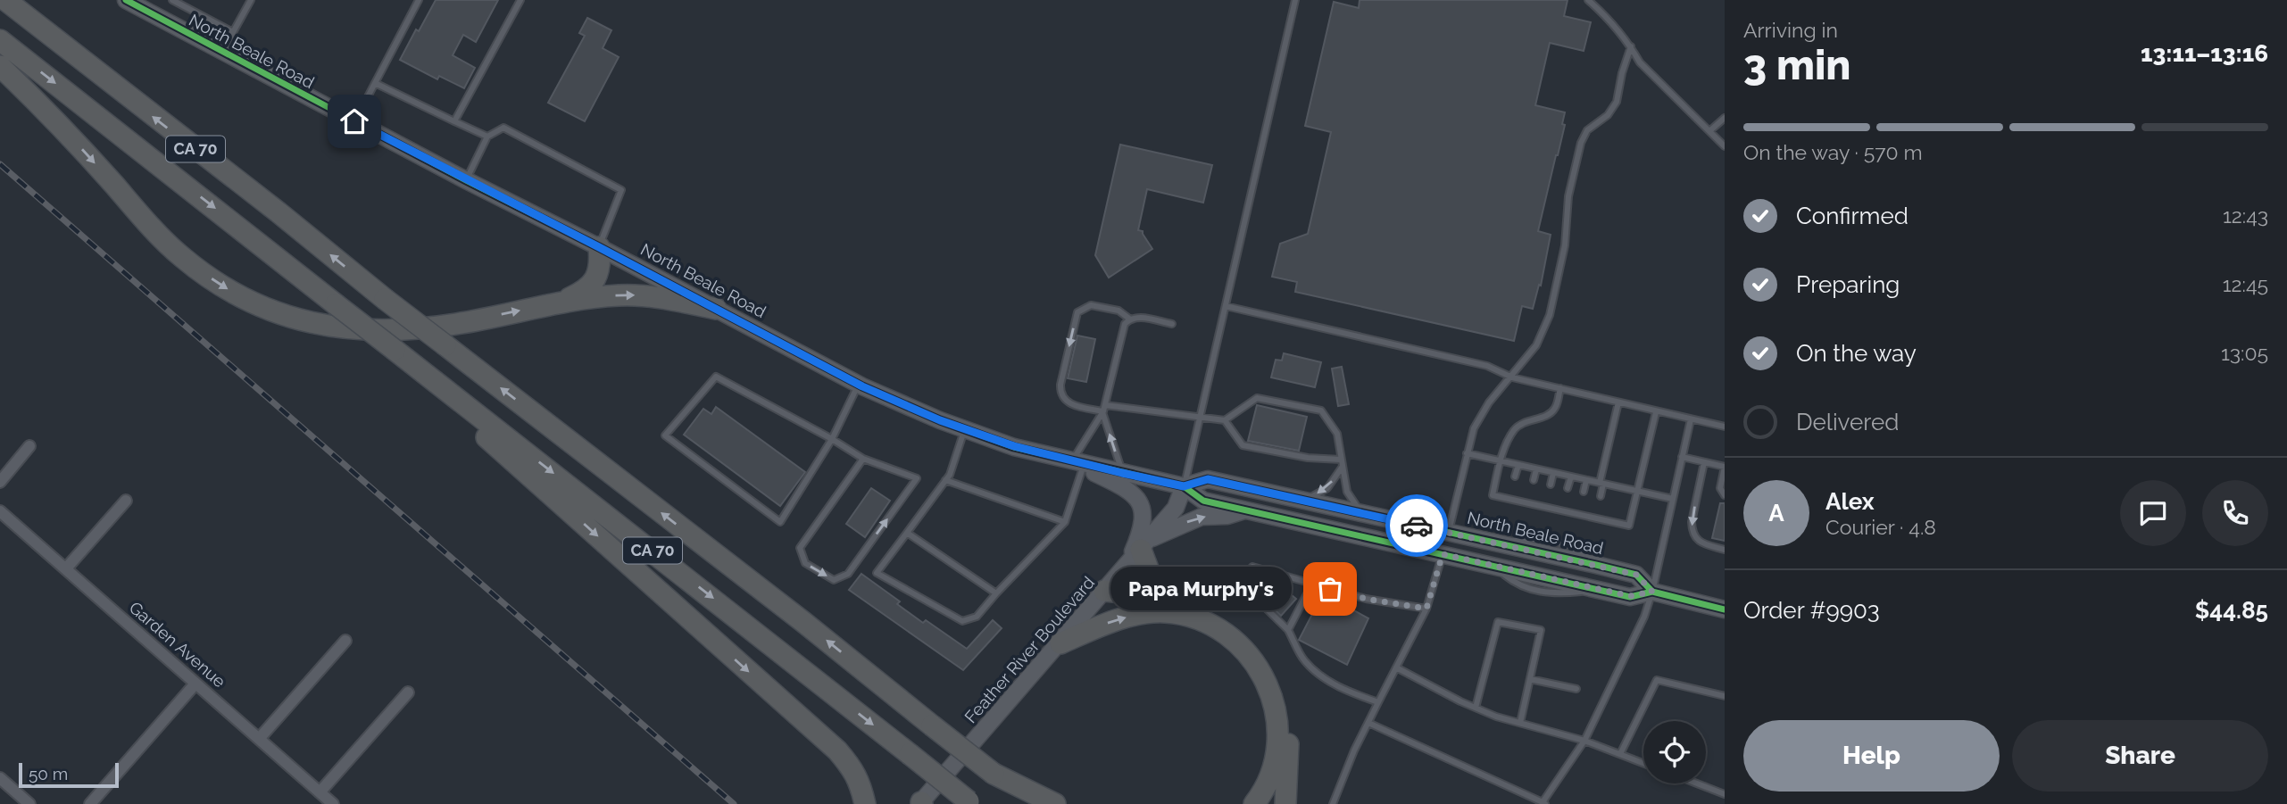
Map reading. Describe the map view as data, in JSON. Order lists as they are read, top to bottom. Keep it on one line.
{"streets":{"highway":["CA 70"],"main road":["North Beale Road","Feather River Boulevard"],"street":["Garden Avenue"]},"crossings":[["North Beale Road","Feather River Boulevard"]],"places":["Papa Murphy's"],"scale_bar":"50 m","page":{"heading":["3 min","Arriving in","13:11–13:16"],"panel":["Alex","Courier · 4.8","Order #9903","$44.85"],"bar":"On the way · 570 m","list":[["Confirmed","12:43"],["Preparing","12:45"],["On the way","13:05"],"Delivered"],"round":"A","bubble":"Papa Murphy's","buttons":["Help","Share"],"scale":"50 m"}}
